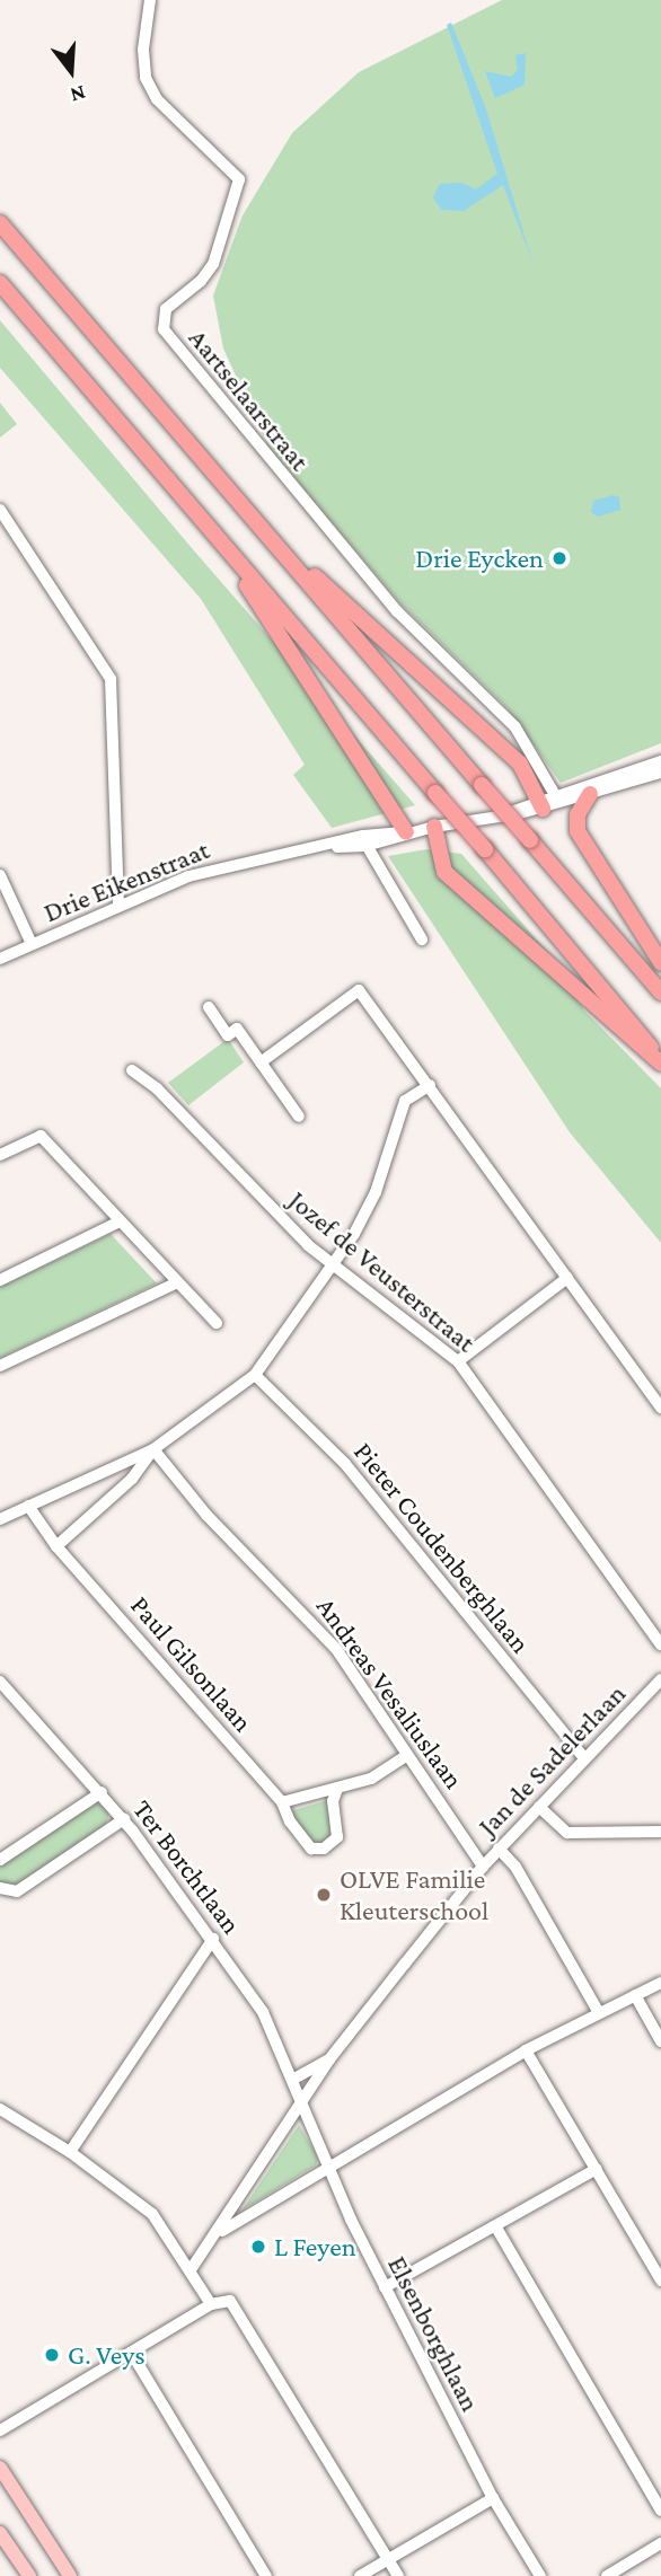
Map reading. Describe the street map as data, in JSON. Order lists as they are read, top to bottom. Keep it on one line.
{"streets":{"street":["Aartselaarstraat","Drie Eikenstraat","Jozef de Veusterstraat","Pieter Coudenberghlaan","Paul Gilsonlaan","Andreas Vesaliuslaan","Jan de Sadelerlaan","Ter Borchtlaan","Elsenborghlaan"]},"crossings":[["Aartselaarstraat","Drie Eikenstraat"],["Pieter Coudenberghlaan","Jan de Sadelerlaan"],["Andreas Vesaliuslaan","Jan de Sadelerlaan"],["Jan de Sadelerlaan","Ter Borchtlaan"],["Jan de Sadelerlaan","Elsenborghlaan"],["Ter Borchtlaan","Elsenborghlaan"]],"places":["Drie Eycken","OLVE Familie Kleuterschool","L Feyen","G. Veys"],"north":"bottom"}
